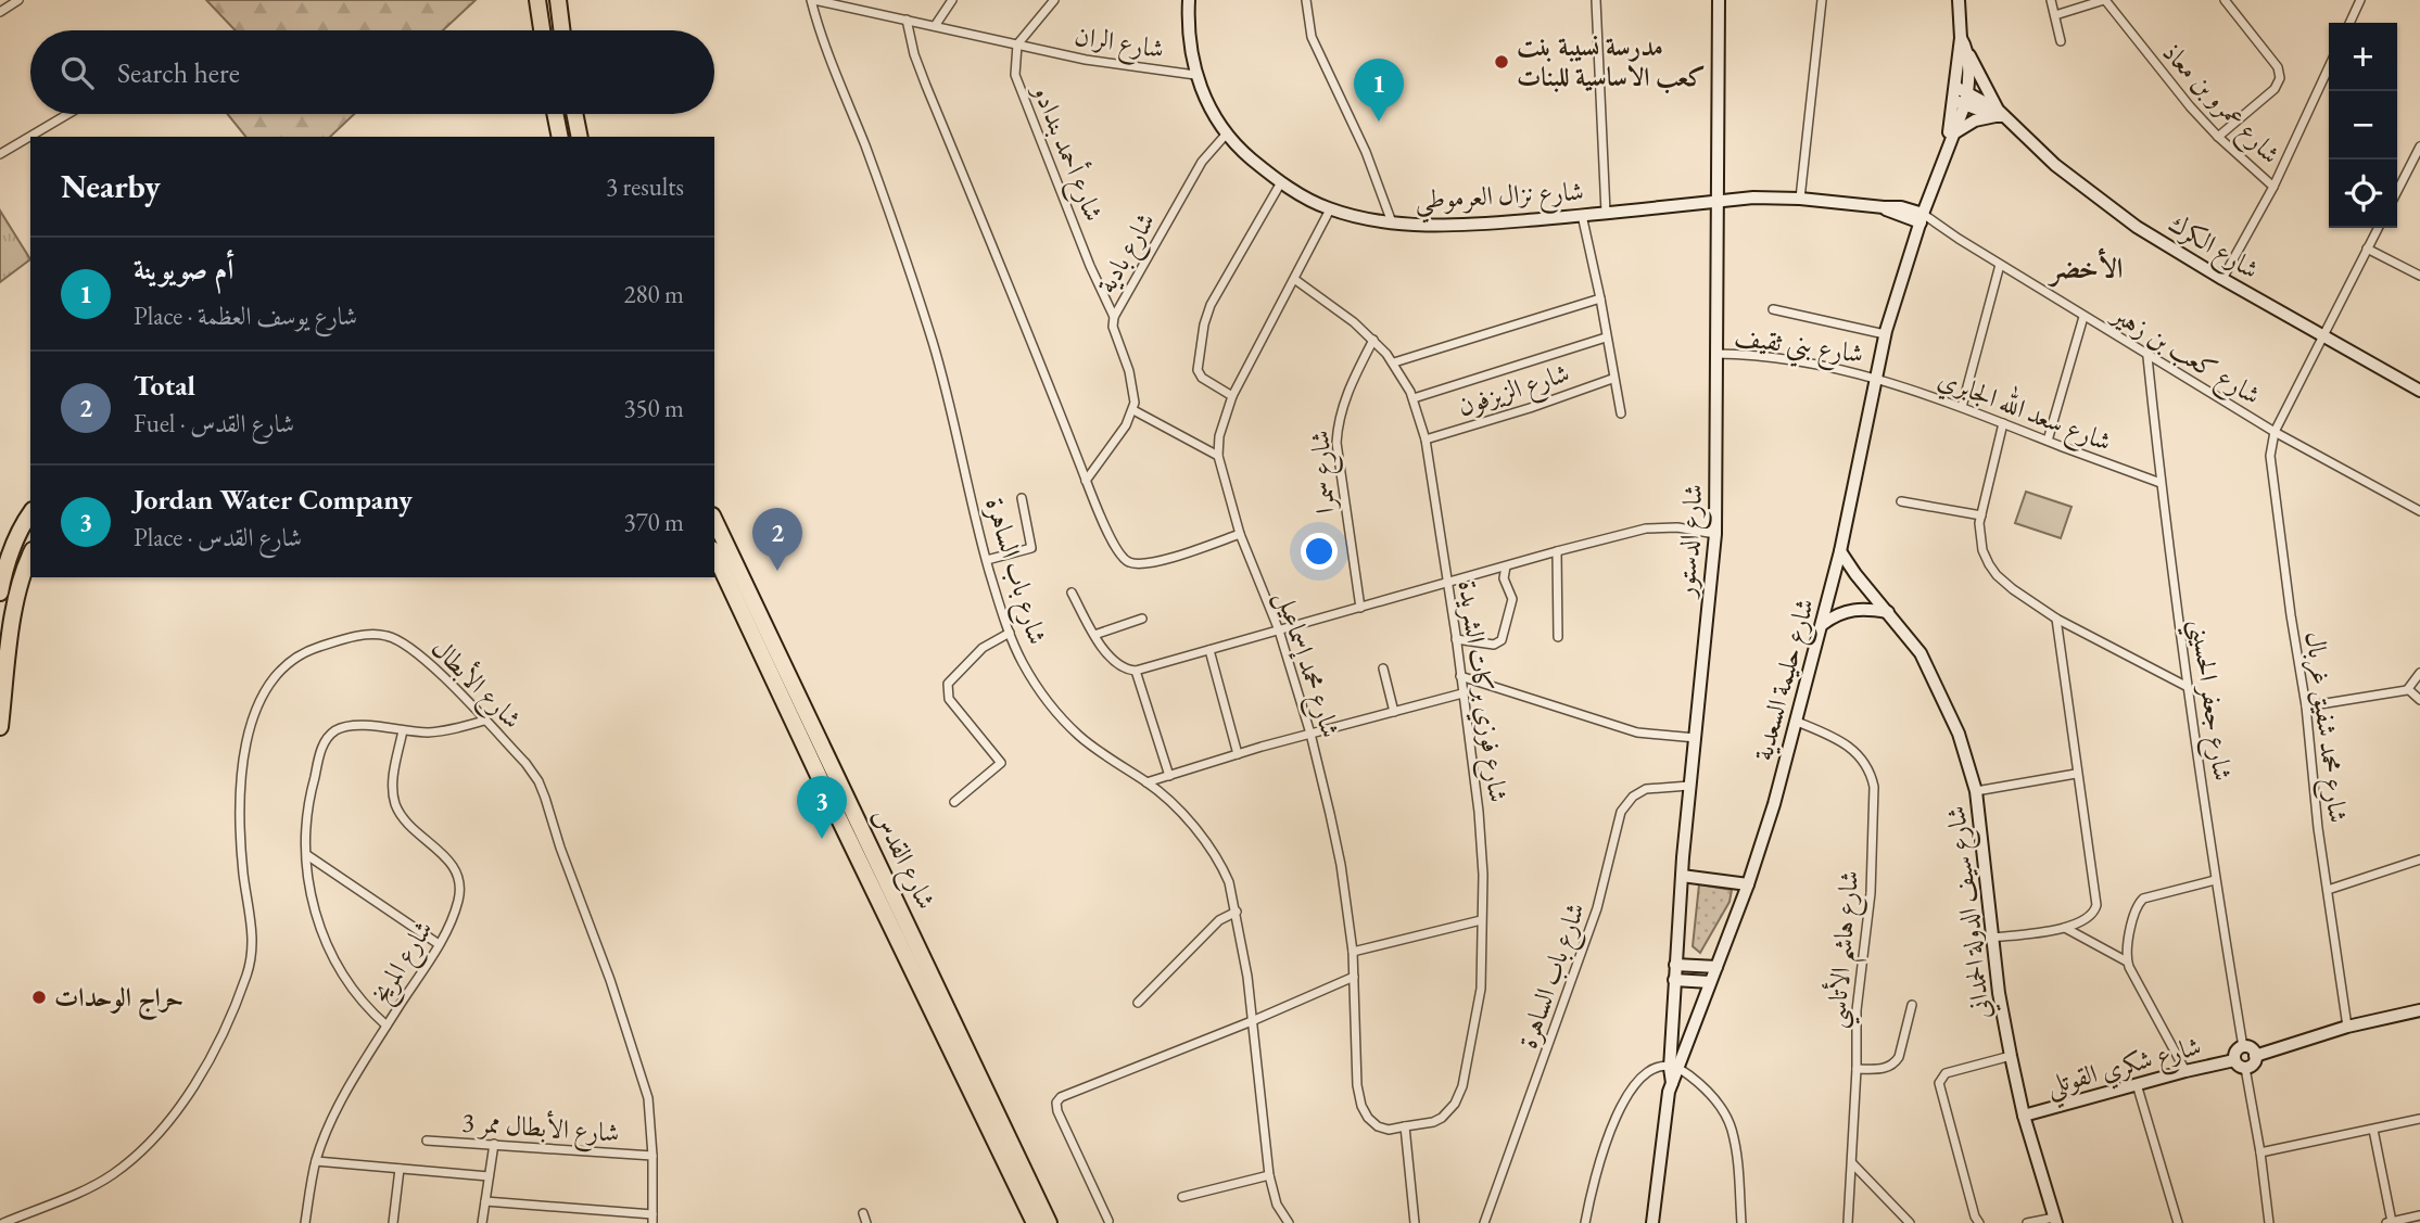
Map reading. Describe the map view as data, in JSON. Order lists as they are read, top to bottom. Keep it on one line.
{"streets":{"highway":["شارع القدس"],"street":["شارع الران","شارع عمرو بن معاذ","شارع أحمد بندادو","شارع نزال العرموطي","شارع الكرك","شارع بادية","شارع بني ثقيف","شارع كعب بن زهير","شارع الزيزفون","شارع سعد الله الجابري","شارع سمرا","شارع الدستور","شارع باب الساهرة","شارع محمد إسماعيل","شارع حليمة السعدية","شارع الأبطال","شارع فوزي بركات الشريدة","شارع جعفر الحسيني","شارع محمد شفيق غربال","شارع سيف الدولة الحمداني","شارع هاشم الأتاسي","شارع المريخ","شارع شكري القوتلي","شارع الأبطال ممر 3"]},"crossings":[["شارع الران","شارع أحمد بندادو"],["شارع الران","شارع نزال العرموطي"],["شارع الران","شارع باب الساهرة"],["شارع عمرو بن معاذ","شارع الكرك"],["شارع أحمد بندادو","شارع بادية"],["شارع نزال العرموطي","شارع بادية"],["شارع نزال العرموطي","شارع كعب بن زهير"],["شارع نزال العرموطي","شارع الدستور"],["شارع نزال العرموطي","شارع محمد إسماعيل"],["شارع نزال العرموطي","شارع حليمة السعدية"],["شارع الكرك","شارع حليمة السعدية"],["شارع بني ثقيف","شارع سعد الله الجابري"],["شارع بني ثقيف","شارع الدستور"],["شارع بني ثقيف","شارع حليمة السعدية"],["شارع كعب بن زهير","شارع حليمة السعدية"],["شارع كعب بن زهير","شارع جعفر الحسيني"],["شارع كعب بن زهير","شارع محمد شفيق غربال"],["شارع الزيزفون","شارع فوزي بركات الشريدة"],["شارع سعد الله الجابري","شارع حليمة السعدية"],["شارع سعد الله الجابري","شارع جعفر الحسيني"],["شارع سمرا","شارع فوزي بركات الشريدة"],["شارع الدستور","شارع باب الساهرة"],["شارع الدستور","شارع حليمة السعدية"],["شارع محمد إسماعيل","شارع فوزي بركات الشريدة"],["شارع حليمة السعدية","شارع سيف الدولة الحمداني"],["شارع حليمة السعدية","شارع هاشم الأتاسي"],["شارع الأبطال","شارع الأبطال ممر 3"],["شارع جعفر الحسيني","شارع شكري القوتلي"],["شارع سيف الدولة الحمداني","شارع شكري القوتلي"]],"districts":["الأخضر"],"places":["مدرسة نسيبة بنت كعب الاساسية للبنات","حراج الوحدات"],"page":{"map_buttons":["+","−"],"search":"Search here","pins":["1","2","3"],"heading":["Nearby","3 results"],"list":[{"mark":"1","name":"أم صويوينة","note":"Place · شارع يوسف العظمة","value":"280 m"},{"mark":"2","name":"Total","note":"Fuel · شارع القدس","value":"350 m"},{"mark":"3","name":"Jordan Water Company","note":"Place · شارع القدس","value":"370 m"}]}}
